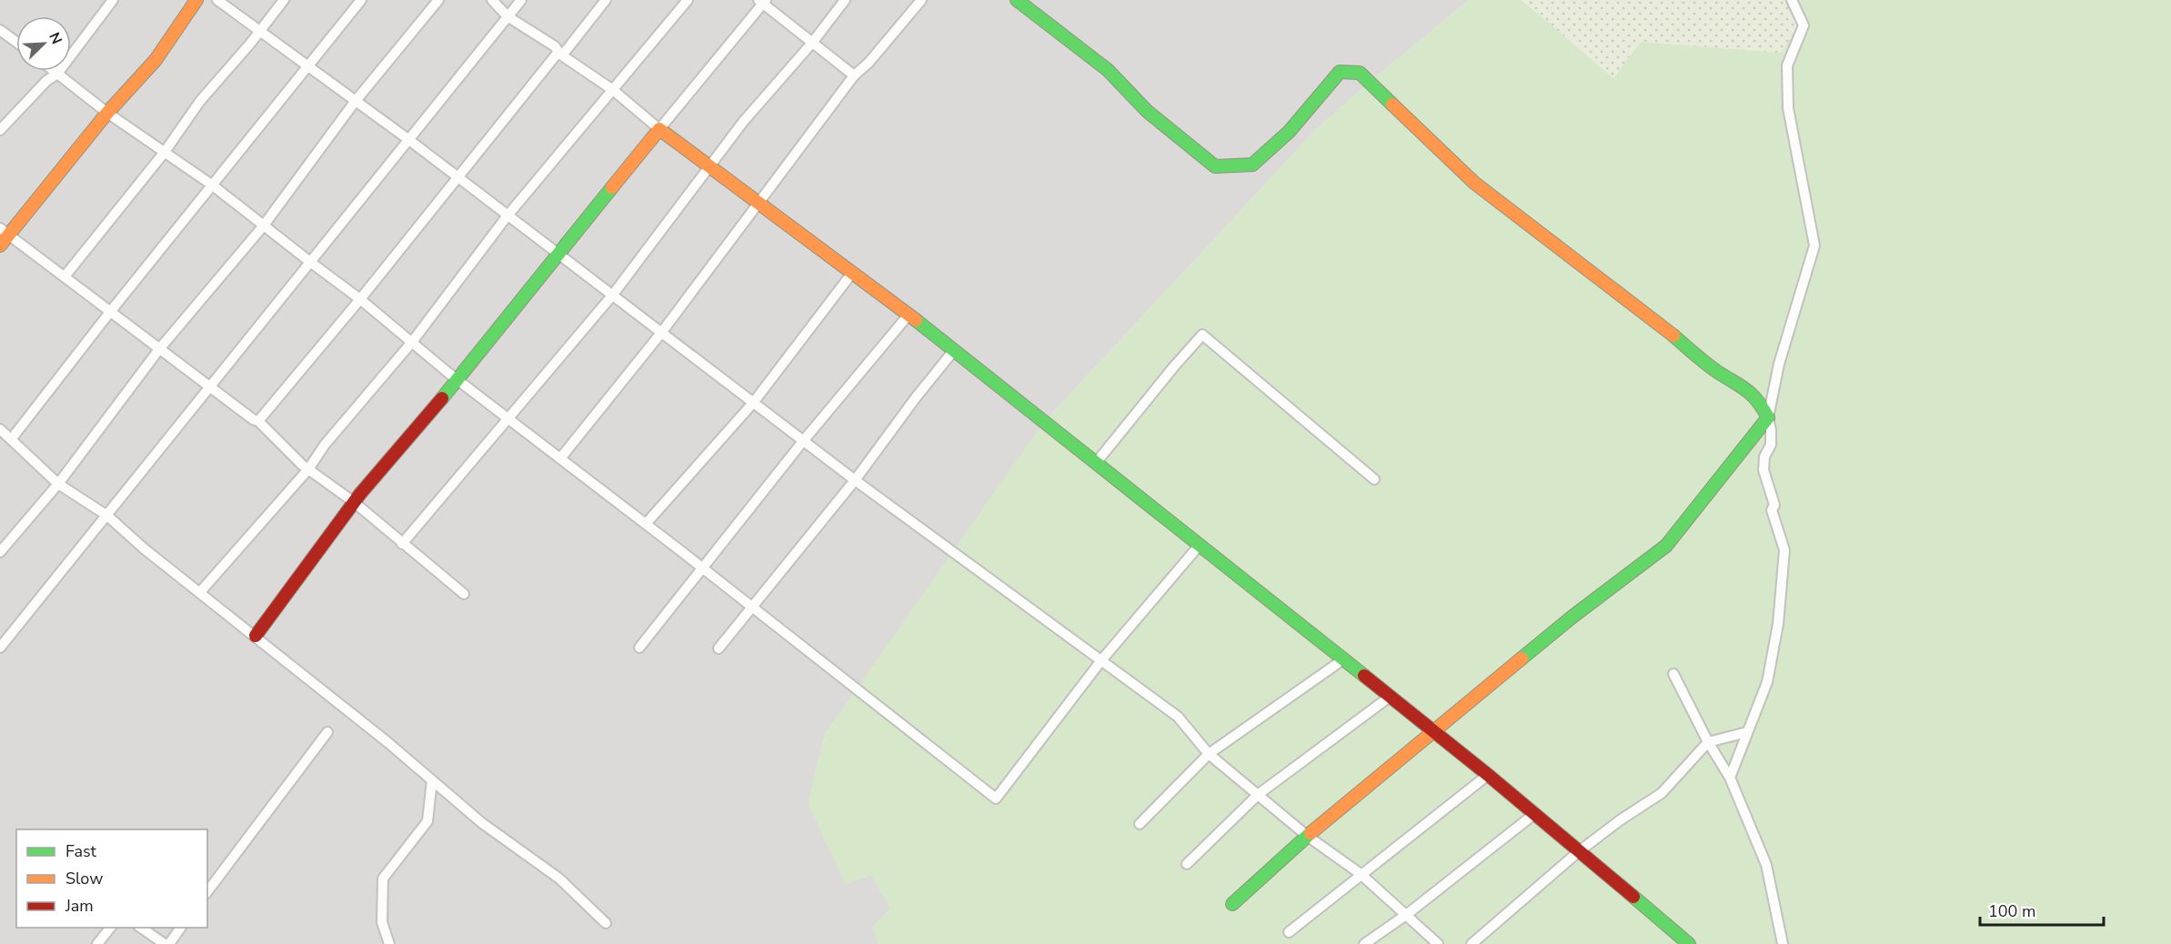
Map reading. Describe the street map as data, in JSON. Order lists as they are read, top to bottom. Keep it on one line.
{"legend":["Fast","Slow","Jam"],"scale_bar":"100 m","north":"top right"}
